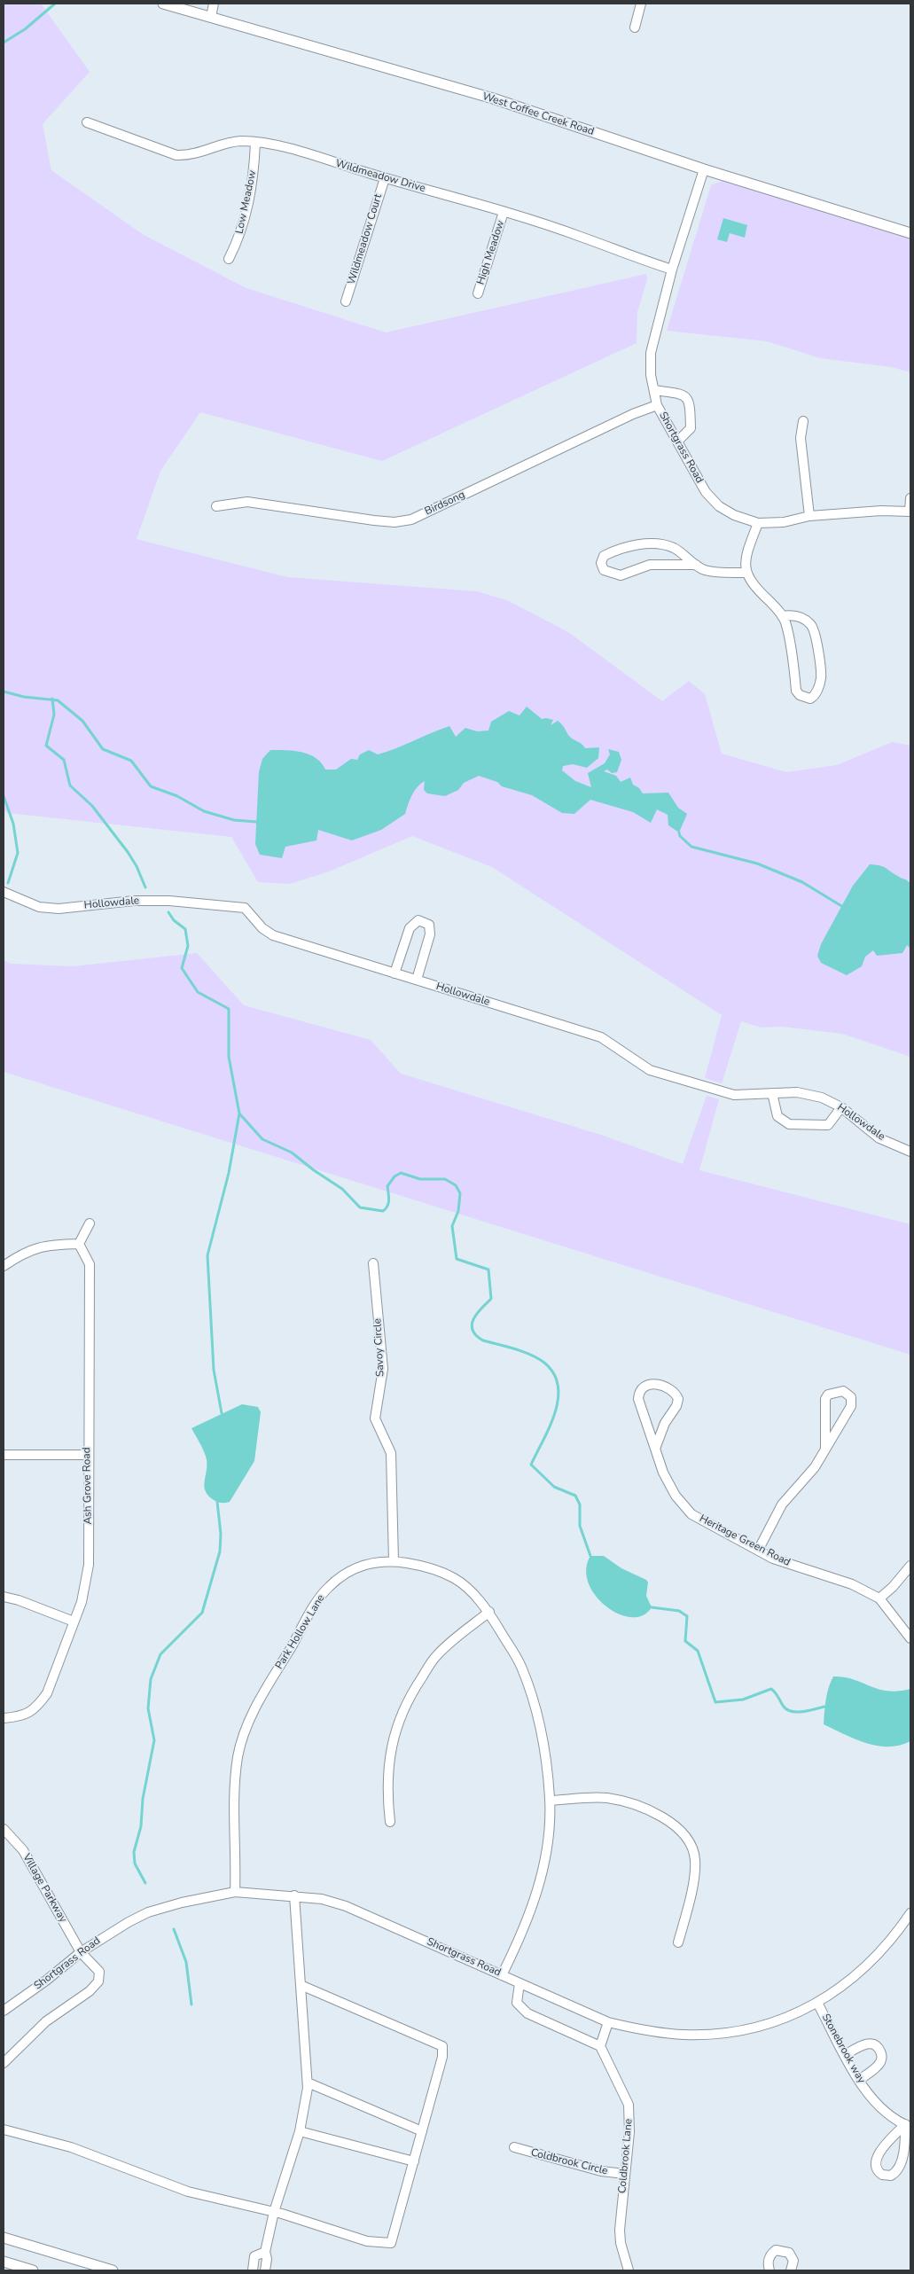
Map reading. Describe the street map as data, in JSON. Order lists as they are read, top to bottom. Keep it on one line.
{"streets":{"street":["West Coffee Creek Road","Wildmeadow Drive","Low Meadow","Wildmeadow Court","High Meadow","Shortgrass Road","Birdsong","Hollowdale","Savoy Circle","Ash Grove Road","Heritage Green Road","Park Hollow Lane","Village Parkway","Stonebrook way","Coldbrook Lane","Coldbrook Circle"]},"crossings":[["West Coffee Creek Road","Shortgrass Road"],["Wildmeadow Drive","Low Meadow"],["Wildmeadow Drive","Wildmeadow Court"],["Wildmeadow Drive","High Meadow"],["Wildmeadow Drive","Shortgrass Road"],["Shortgrass Road","Birdsong"],["Shortgrass Road","Park Hollow Lane"],["Shortgrass Road","Village Parkway"],["Shortgrass Road","Stonebrook way"],["Savoy Circle","Park Hollow Lane"],["Coldbrook Lane","Coldbrook Circle"]]}
